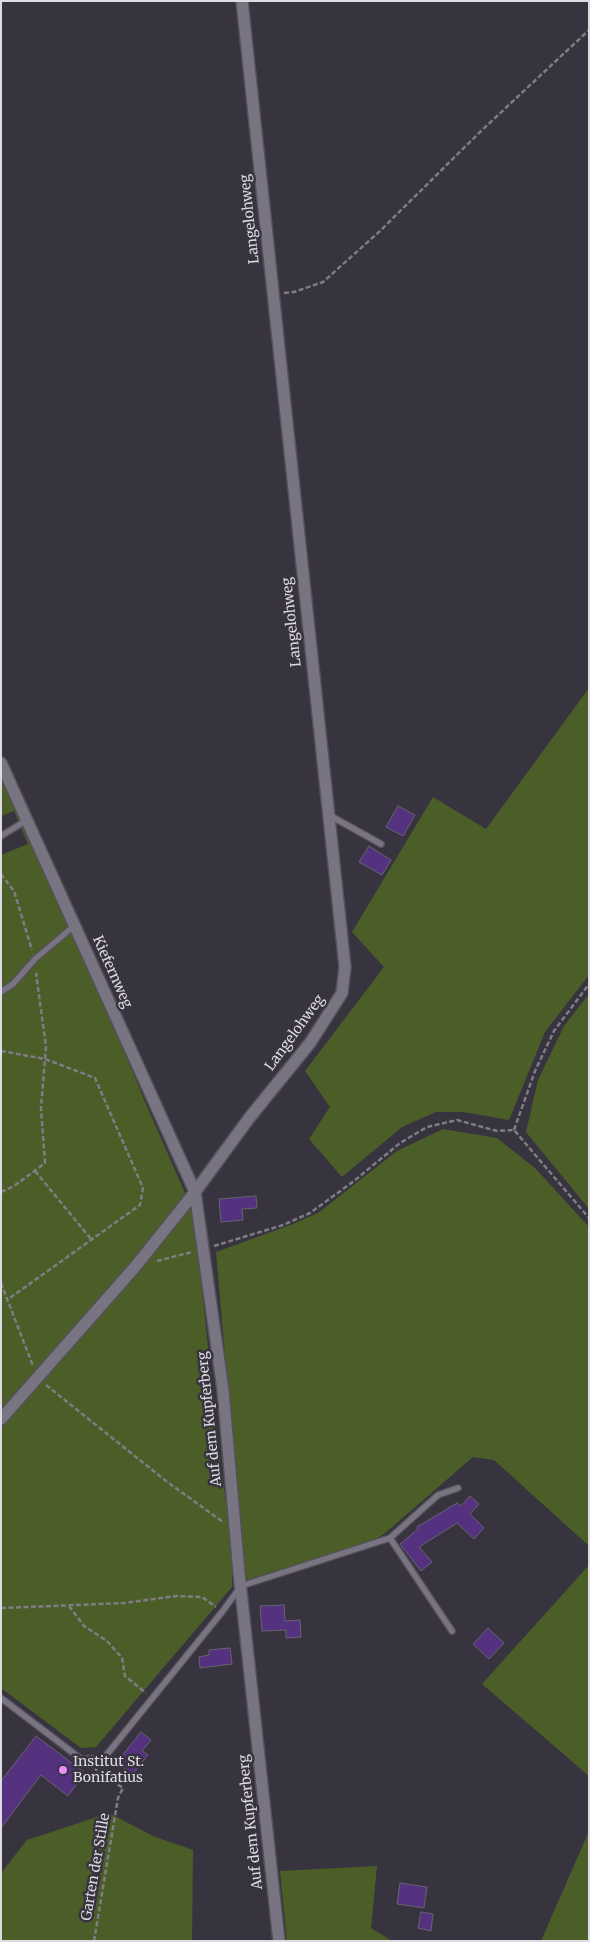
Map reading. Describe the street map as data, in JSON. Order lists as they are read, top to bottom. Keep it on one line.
{"streets":{"street":["Langelohweg","Kiefernweg","Auf dem Kupferberg"],"path":["Garten der Stille"]},"crossings":[["Langelohweg","Kiefernweg"],["Langelohweg","Auf dem Kupferberg"],["Kiefernweg","Auf dem Kupferberg"]],"places":["Institut St. Bonifatius"]}
